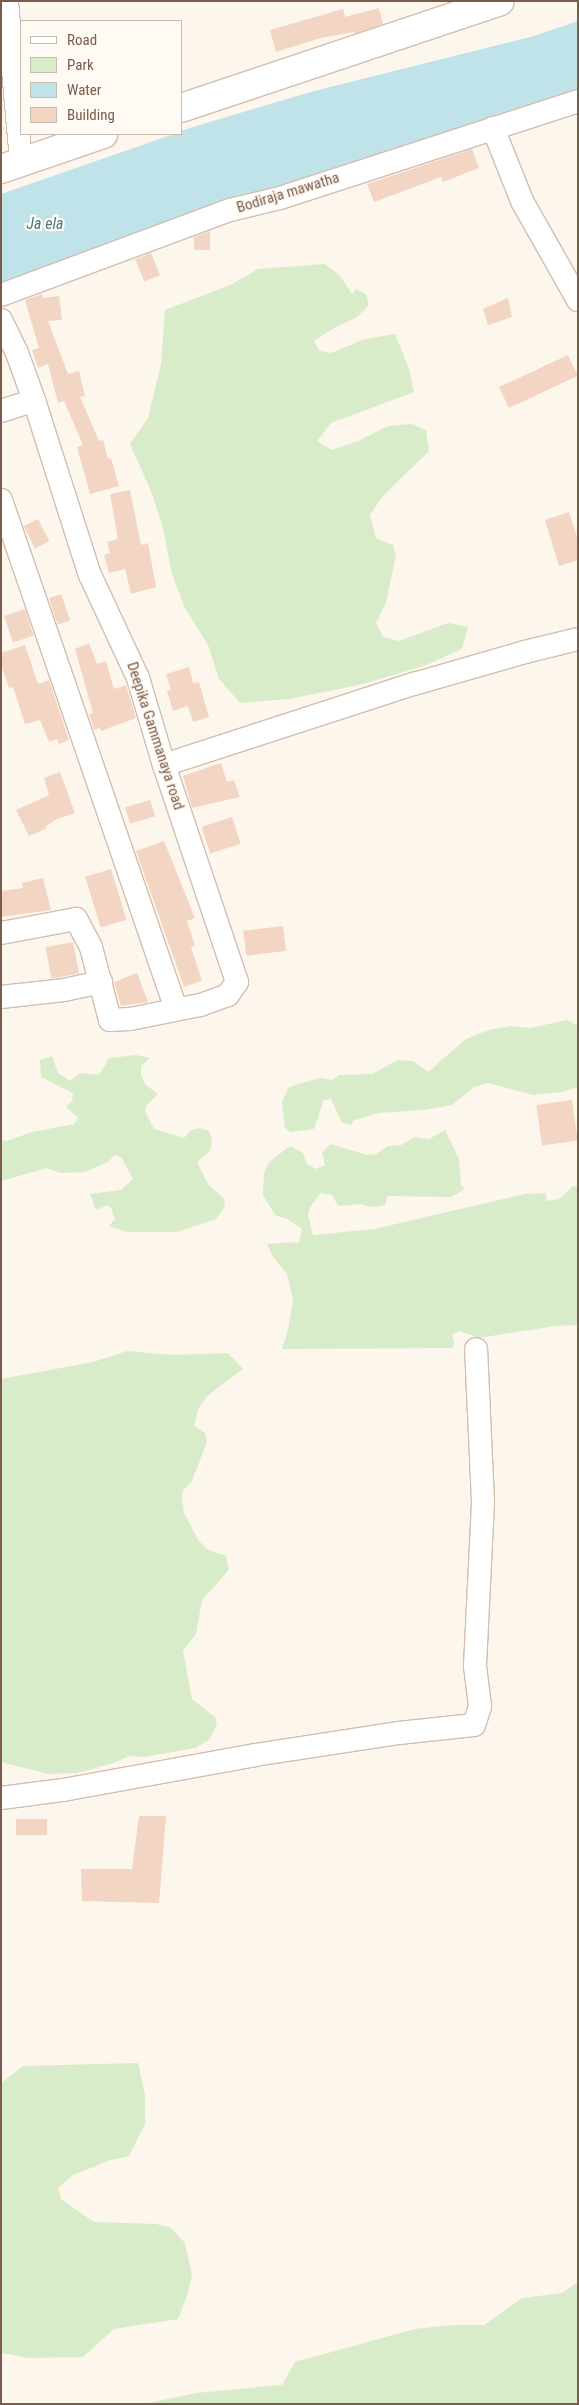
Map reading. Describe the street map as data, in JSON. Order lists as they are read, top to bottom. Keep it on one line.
{"streets":{"street":["Bodiraja mawatha","Deepika Gammanaya road"]},"water":["Ja ela"],"legend":["Road","Park","Water","Building"]}
